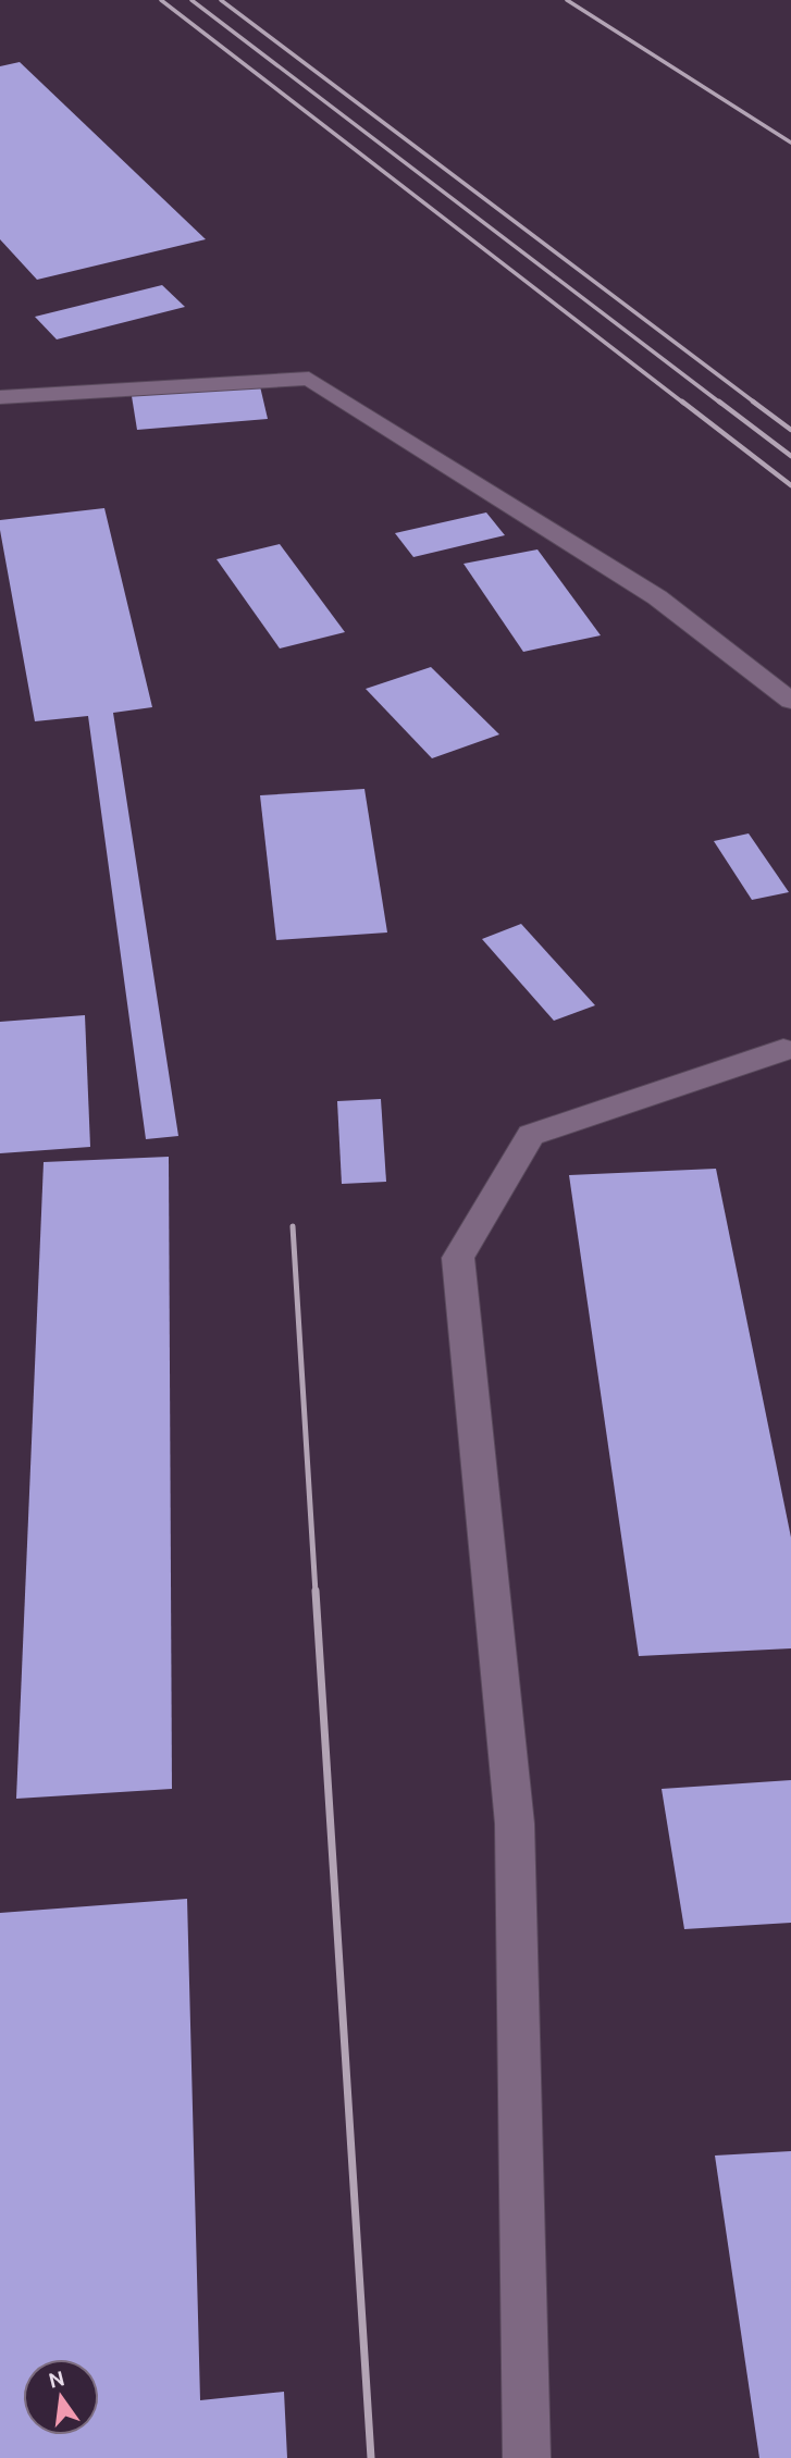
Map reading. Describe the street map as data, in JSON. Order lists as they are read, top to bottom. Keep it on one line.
{"north":"top"}
